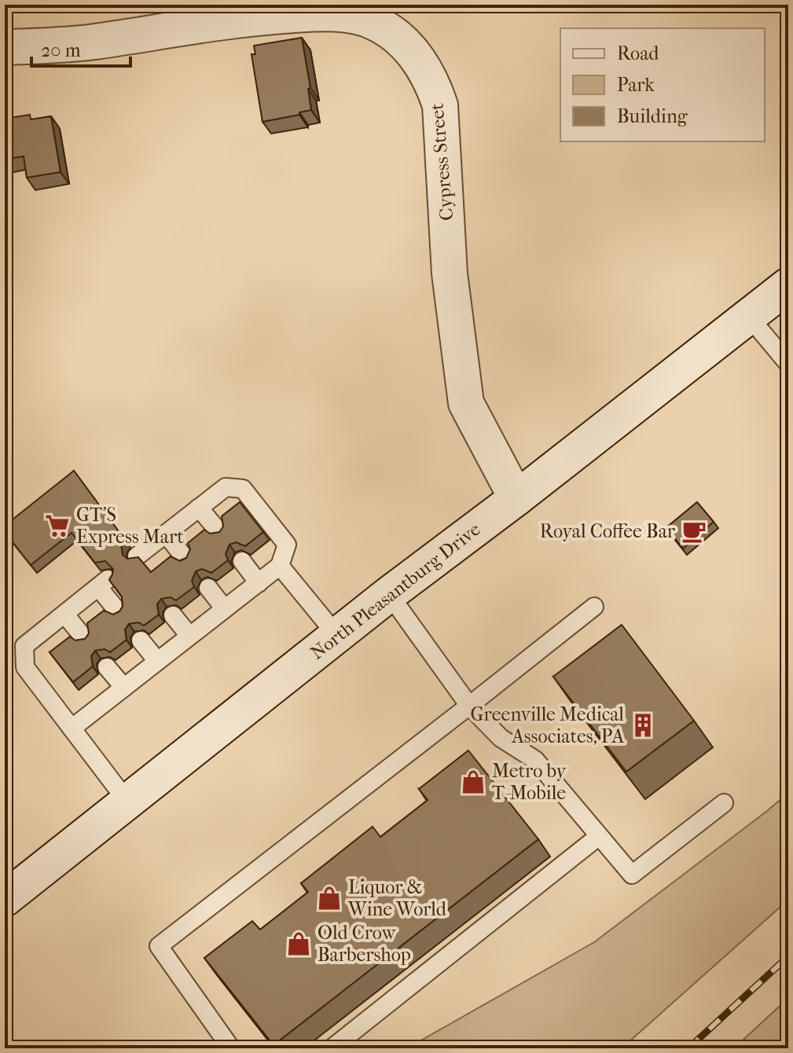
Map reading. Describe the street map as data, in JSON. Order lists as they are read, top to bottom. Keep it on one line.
{"streets":{"main road":["Cypress Street","North Pleasantburg Drive"]},"crossings":[["Cypress Street","North Pleasantburg Drive"]],"places":{"supermarket":["GT'S Express Mart"],"cafe":["Royal Coffee Bar"],"building":["Greenville Medical Associates, PA"],"shop":["Metro by T-Mobile","Liquor & Wine World","Old Crow Barbershop"]},"legend":["Road","Park","Building"],"scale_bar":"20 m"}
